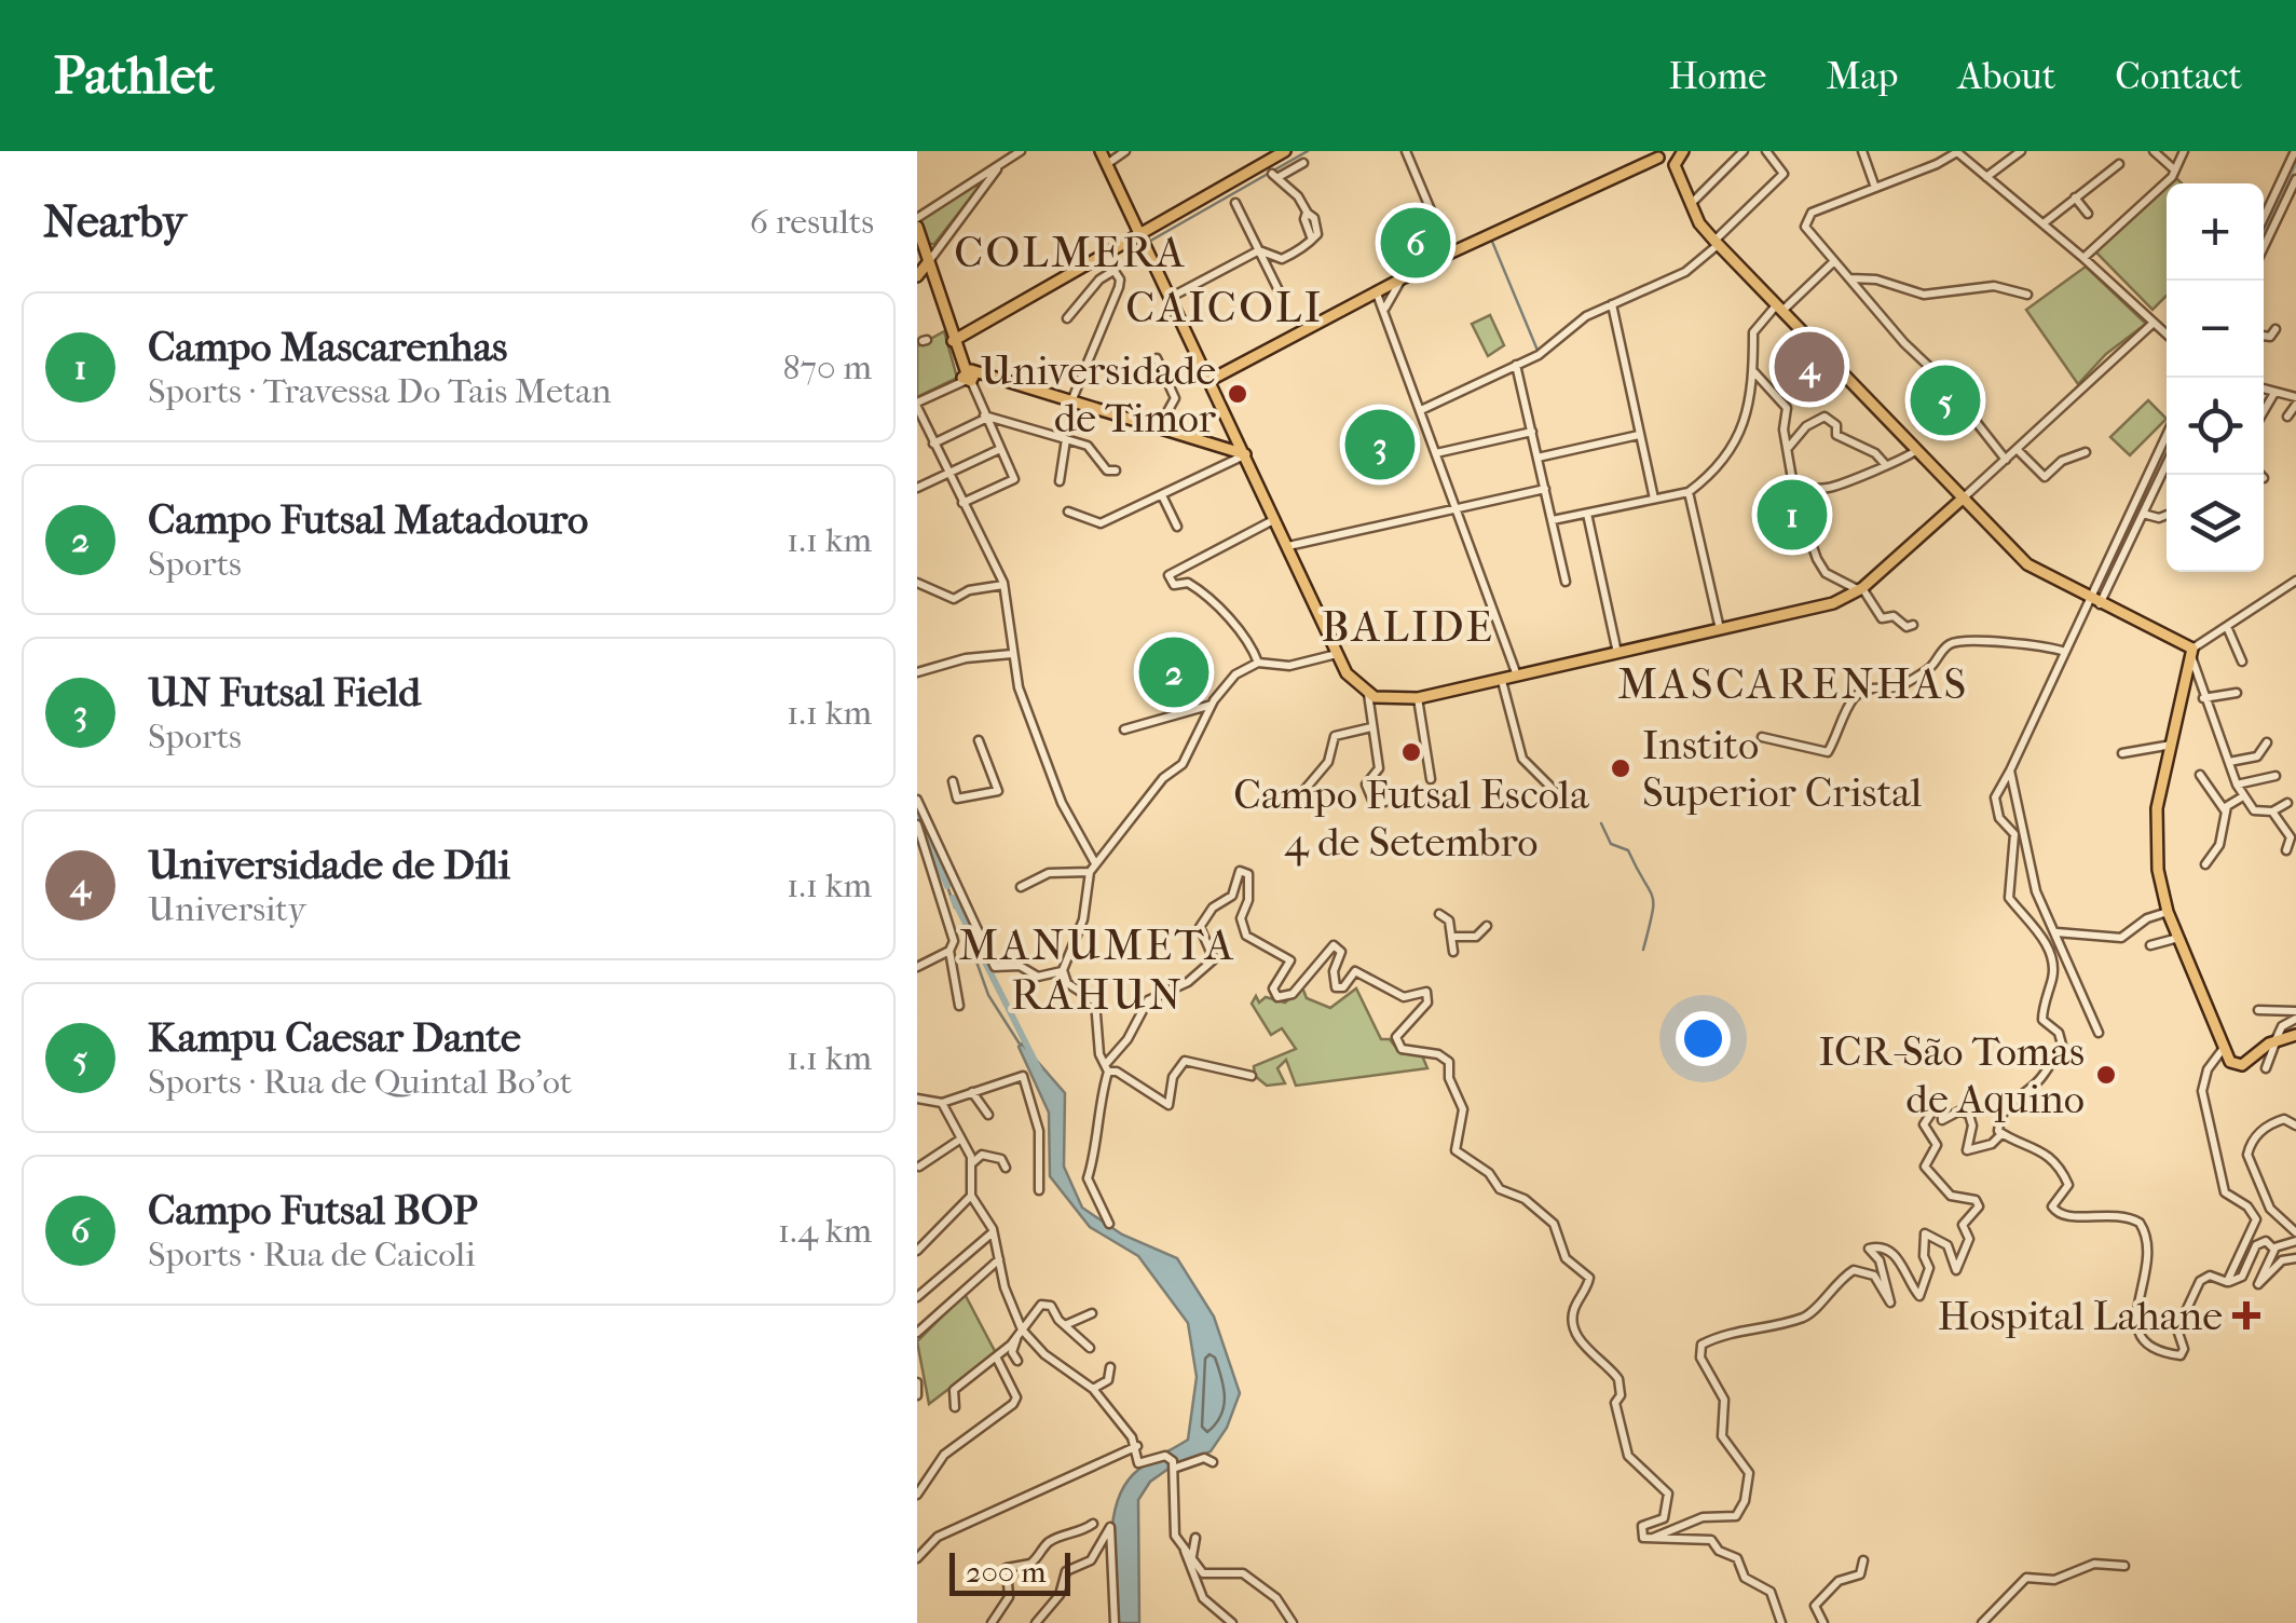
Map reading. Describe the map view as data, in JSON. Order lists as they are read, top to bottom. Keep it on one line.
{"districts":["COLMERA","CAICOLI","BALIDE","MASCARENHAS","MANUMETA RAHUN"],"places":{"other":["Universidade de Timor","Campo Futsal Escola 4 de Setembro","Instito Superior Cristal","ICR-São Tomas de Aquino"],"health":["Hospital Lahane"]},"scale_bar":"200 m","page":{"header":"Pathlet","nav":["Home","Map","About","Contact"],"heading":["Nearby","6 results"],"map_buttons":["+","−"],"pins":["6","4","5","3","1","2"],"list":[{"mark":"1","name":"Campo Mascarenhas","note":"Sports · Travessa Do Tais Metan","value":"870 m"},{"mark":"2","name":"Campo Futsal Matadouro","note":"Sports","value":"1.1 km"},{"mark":"3","name":"UN Futsal Field","note":"Sports","value":"1.1 km"},{"mark":"4","name":"Universidade de Díli","note":"University","value":"1.1 km"},{"mark":"5","name":"Kampu Caesar Dante","note":"Sports · Rua de Quintal Bo'ot","value":"1.1 km"},{"mark":"6","name":"Campo Futsal BOP","note":"Sports · Rua de Caicoli","value":"1.4 km"}],"scale":"200 m"}}
